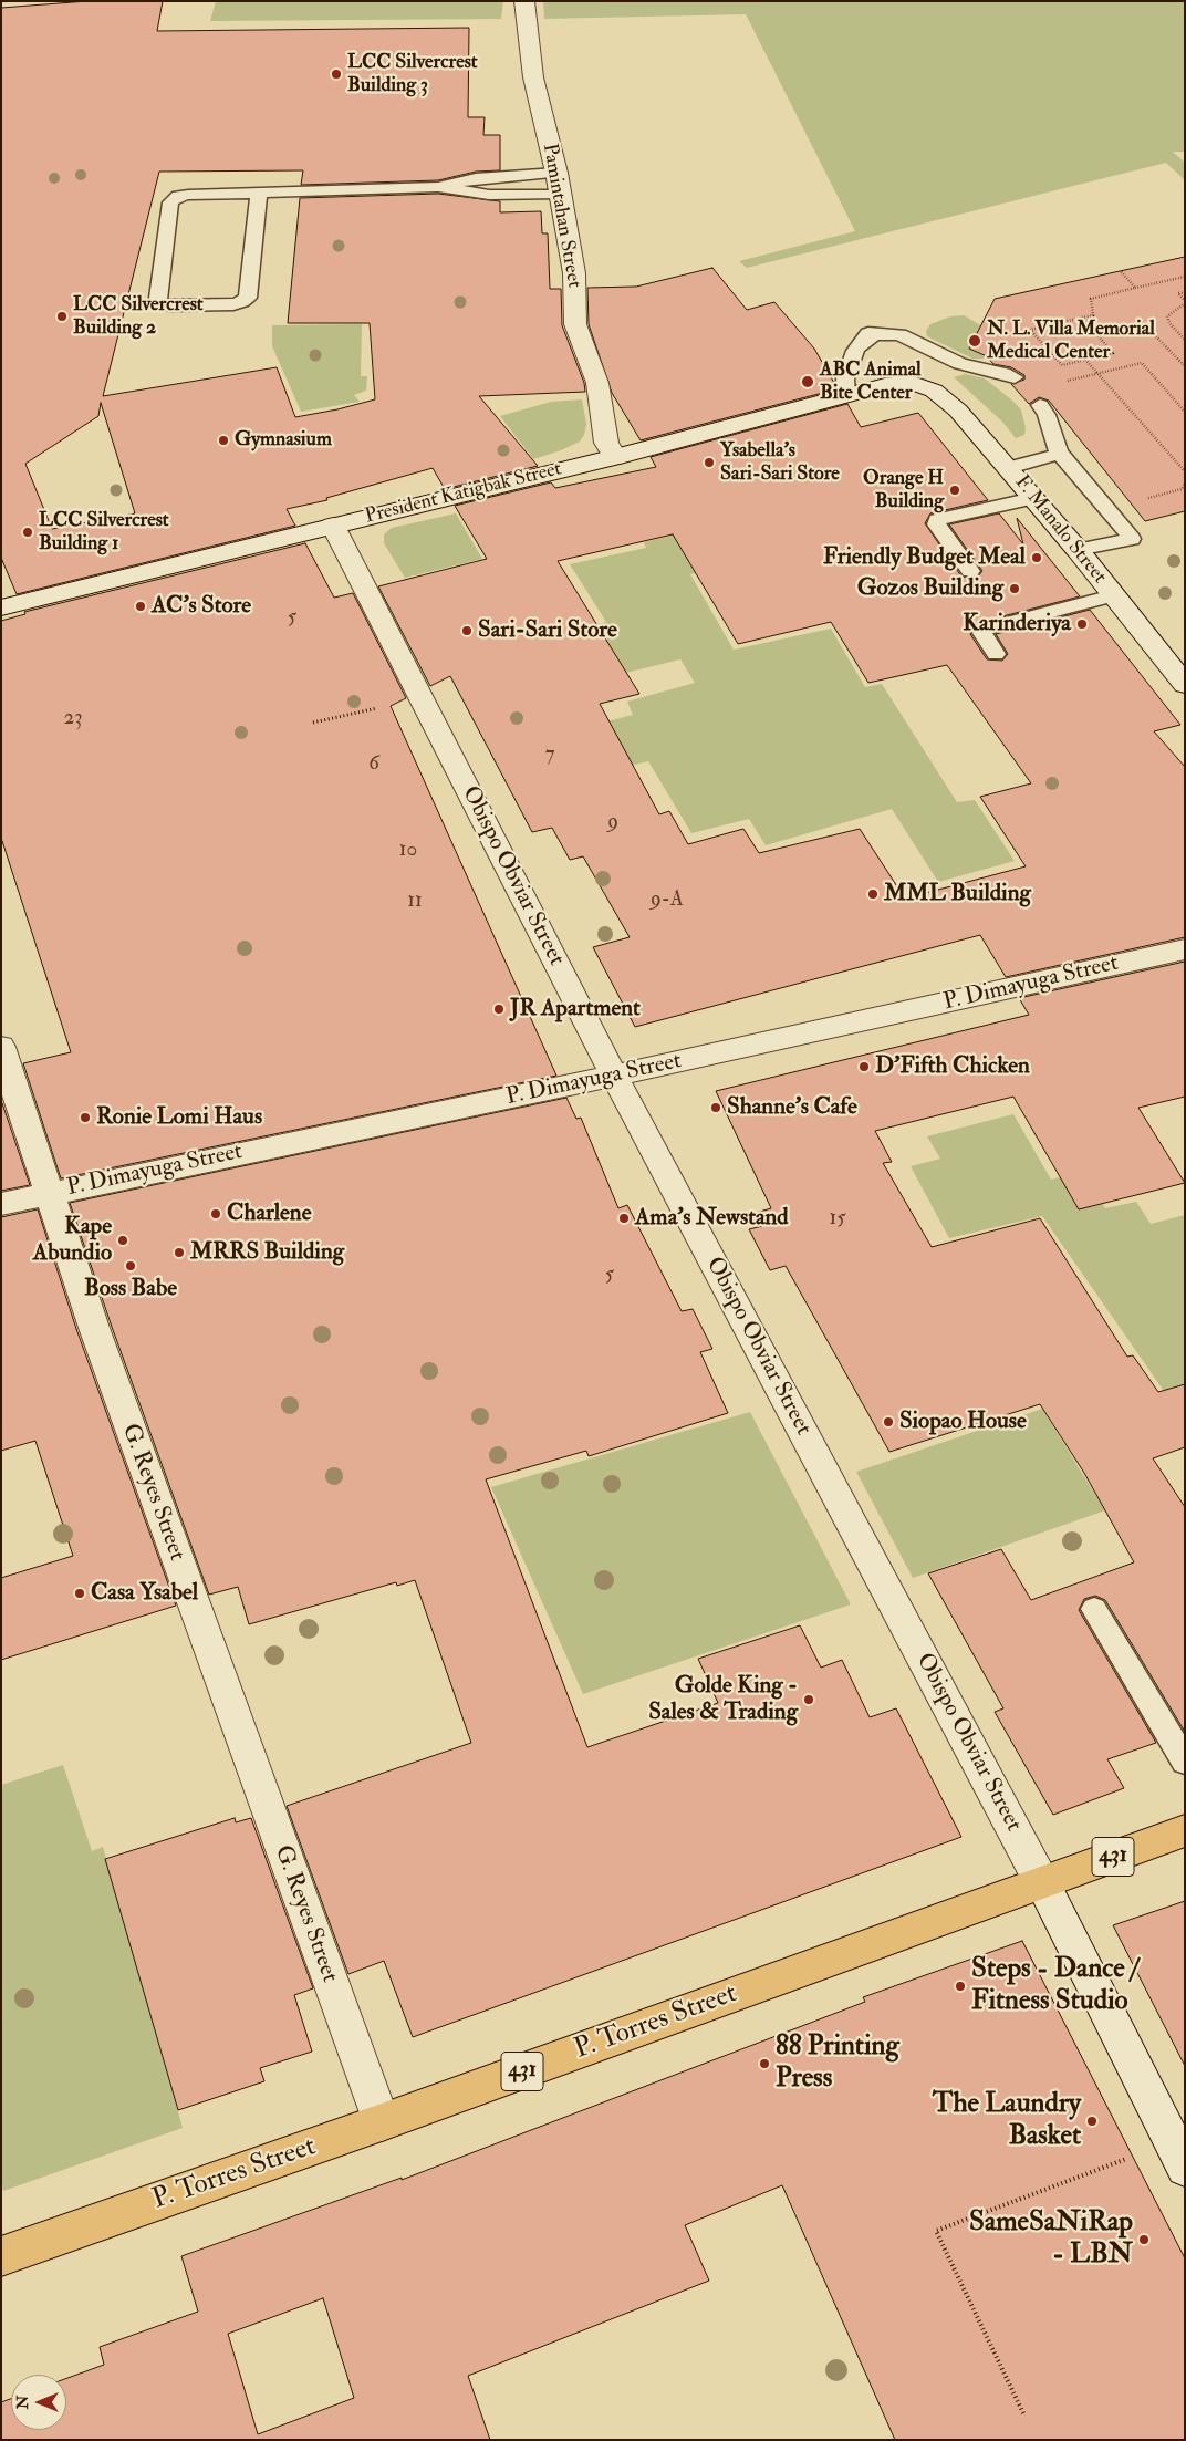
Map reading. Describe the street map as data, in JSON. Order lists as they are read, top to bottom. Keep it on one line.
{"streets":{"main road":["431","P. Torres Street"],"street":["Pamintahan Street","President Katigbak Street","F. Manalo Street","Obispo Obviar Street","P. Dimayuga Street","G. Reyes Street"]},"crossings":[["Pamintahan Street","President Katigbak Street"],["President Katigbak Street","F. Manalo Street"],["President Katigbak Street","Obispo Obviar Street"],["Obispo Obviar Street","P. Dimayuga Street"],["Obispo Obviar Street","P. Torres Street"],["P. Dimayuga Street","G. Reyes Street"],["G. Reyes Street","P. Torres Street"]],"places":["LCC Silvercrest Building 3","LCC Silvercrest Building 2","N. L. Villa Memorial Medical Center","ABC Animal Bite Center","Gymnasium","Ysabella's Sari-Sari Store","Orange H Building","LCC Silvercrest Building 1","Friendly Budget Meal","Gozos Building","AC's Store","Karinderiya","Sari-Sari Store","MML Building","JR Apartment","D'Fifth Chicken","Shanne's Cafe","Ronie Lomi Haus","Charlene","Ama's Newstand","Kape Abundio","MRRS Building","Boss Babe","Siopao House","Casa Ysabel","Golde King - Sales & Trading","Steps - Dance / Fitness Studio","88 Printing Press","The Laundry Basket","SameSaNiRap - LBN"],"house_numbers":["5","23","7","6","9","10","9-A","11","15","5"],"north":"left"}
